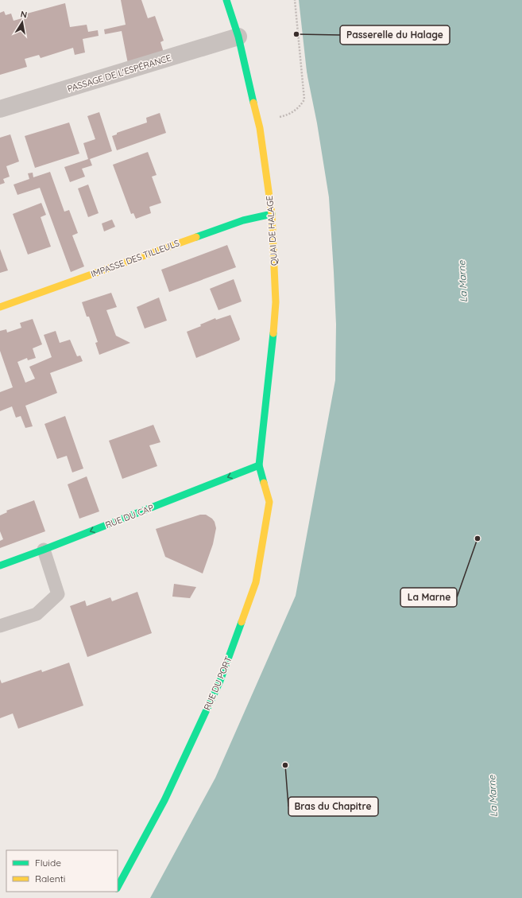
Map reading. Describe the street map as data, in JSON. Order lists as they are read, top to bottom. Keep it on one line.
{"streets":{"street":["PASSAGE DE L'ESPÉRANCE","QUAI DE HALAGE","IMPASSE DES TILLEULS","RUE DU CAP","RUE DU PORT"]},"crossings":[["PASSAGE DE L'ESPÉRANCE","QUAI DE HALAGE"],["QUAI DE HALAGE","IMPASSE DES TILLEULS"],["QUAI DE HALAGE","RUE DU CAP"],["QUAI DE HALAGE","RUE DU PORT"],["RUE DU CAP","RUE DU PORT"]],"one_way":["RUE DU CAP"],"water":["La Marne"],"places":["Passerelle du Halage","La Marne","Bras du Chapitre"],"legend":["Fluide","Ralenti"],"north":"top"}
